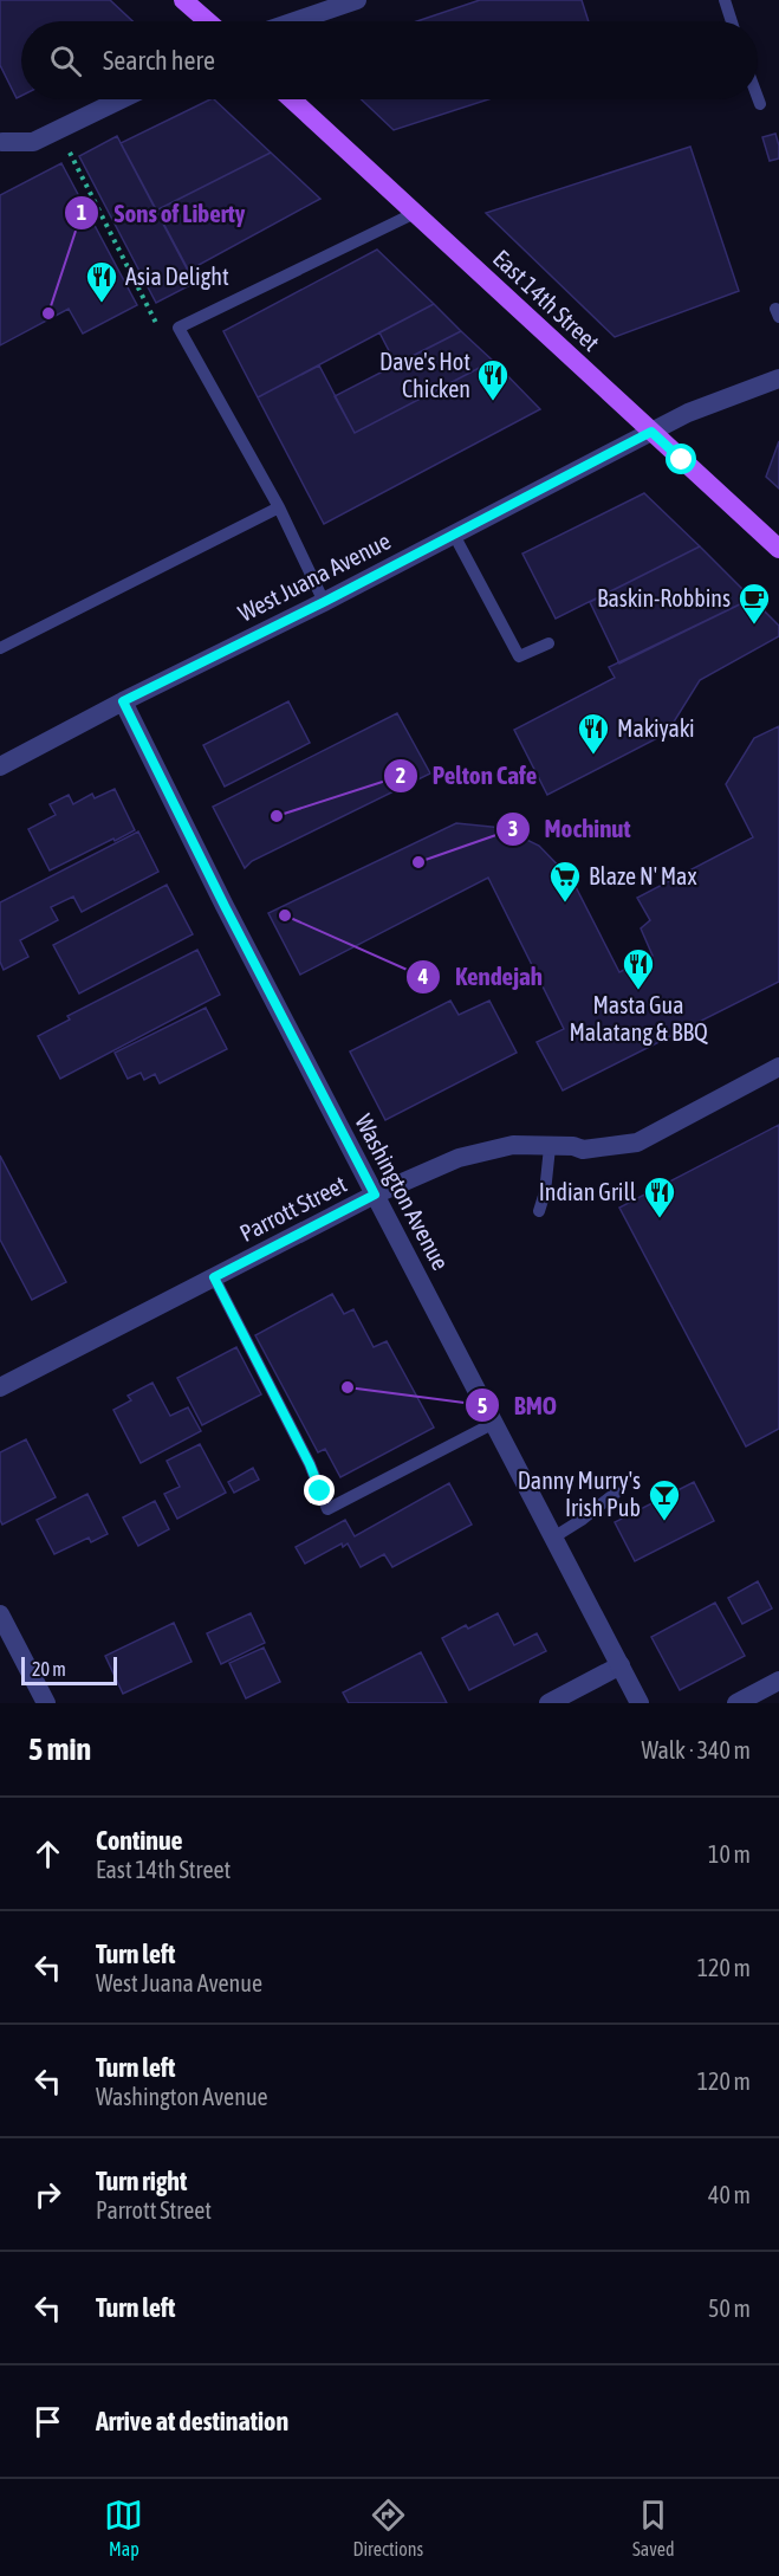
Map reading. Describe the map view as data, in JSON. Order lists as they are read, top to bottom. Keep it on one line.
{"streets":{"main road":["East 14th Street"],"street":["West Juana Avenue","Washington Avenue","Parrott Street"]},"crossings":[["East 14th Street","West Juana Avenue"],["West Juana Avenue","Washington Avenue"],["Washington Avenue","Parrott Street"]],"places":{"restaurant":["Asia Delight","Dave's Hot Chicken","Makiyaki","Masta Gua Malatang & BBQ","Indian Grill"],"other":["Sons of Liberty","Pelton Cafe","Mochinut","Kendejah","BMO"],"cafe":["Baskin-Robbins"],"supermarket":["Blaze N' Max"],"bar":["Danny Murry's Irish Pub"]},"scale_bar":"20 m","page":{"search":"Search here","scale":"20 m","heading":["5 min","Walk · 340 m"],"list":[["Continue","East 14th Street","10 m"],["Turn left","West Juana Avenue","120 m"],["Turn left","Washington Avenue","120 m"],["Turn right","Parrott Street","40 m"],["Turn left","50 m"],"Arrive at destination"],"nav":["Map","Directions","Saved"]}}
